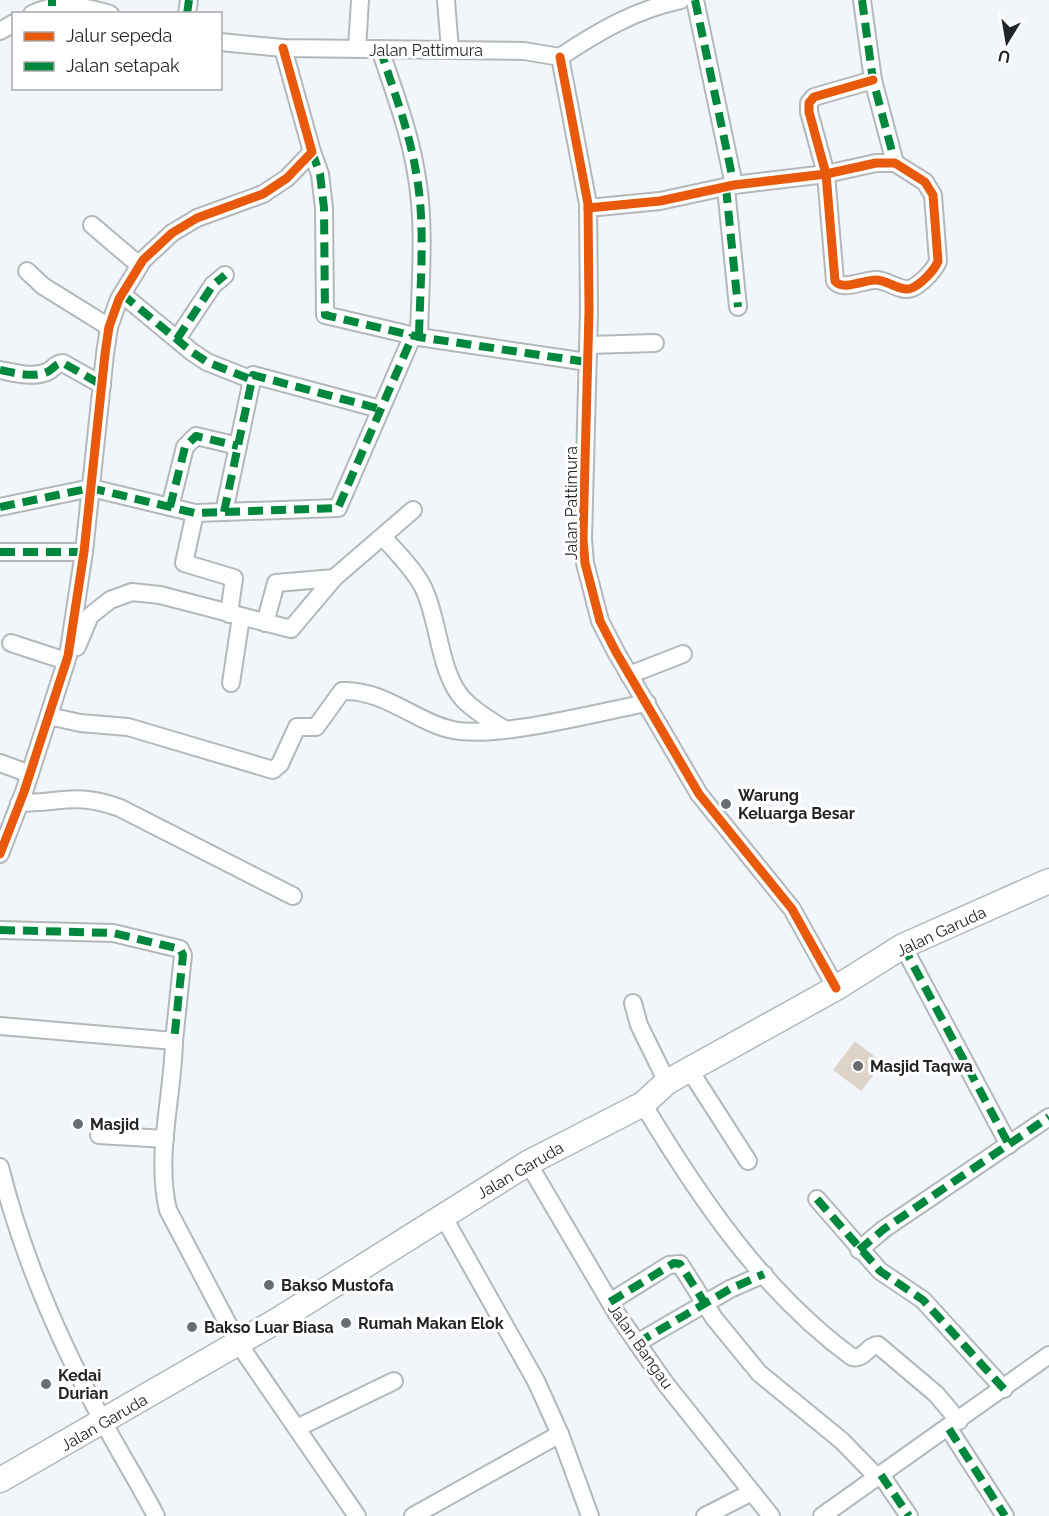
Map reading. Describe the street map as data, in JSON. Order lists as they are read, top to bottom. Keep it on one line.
{"streets":{"highway":["Jalan Garuda"],"street":["Jalan Pattimura","Jalan Bangau"]},"crossings":[["Jalan Pattimura","Jalan Garuda"],["Jalan Garuda","Jalan Bangau"]],"places":["Warung Keluarga Besar","Masjid Taqwa","Masjid","Bakso Mustofa","Rumah Makan Elok","Bakso Luar Biasa","Kedai Durian"],"legend":["Jalur sepeda","Jalan setapak"],"north":"bottom"}
